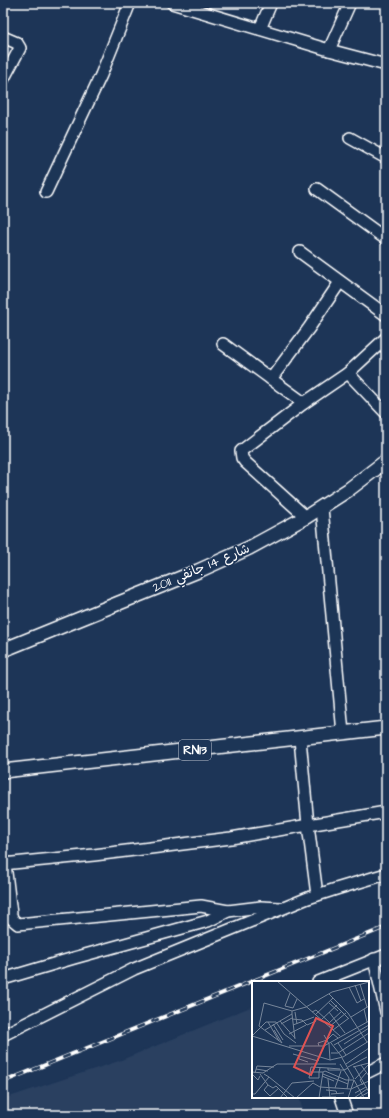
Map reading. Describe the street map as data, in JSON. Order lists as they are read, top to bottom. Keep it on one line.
{"streets":{"main road":["شارع 14 جانفي 2011","RN13"]}}
